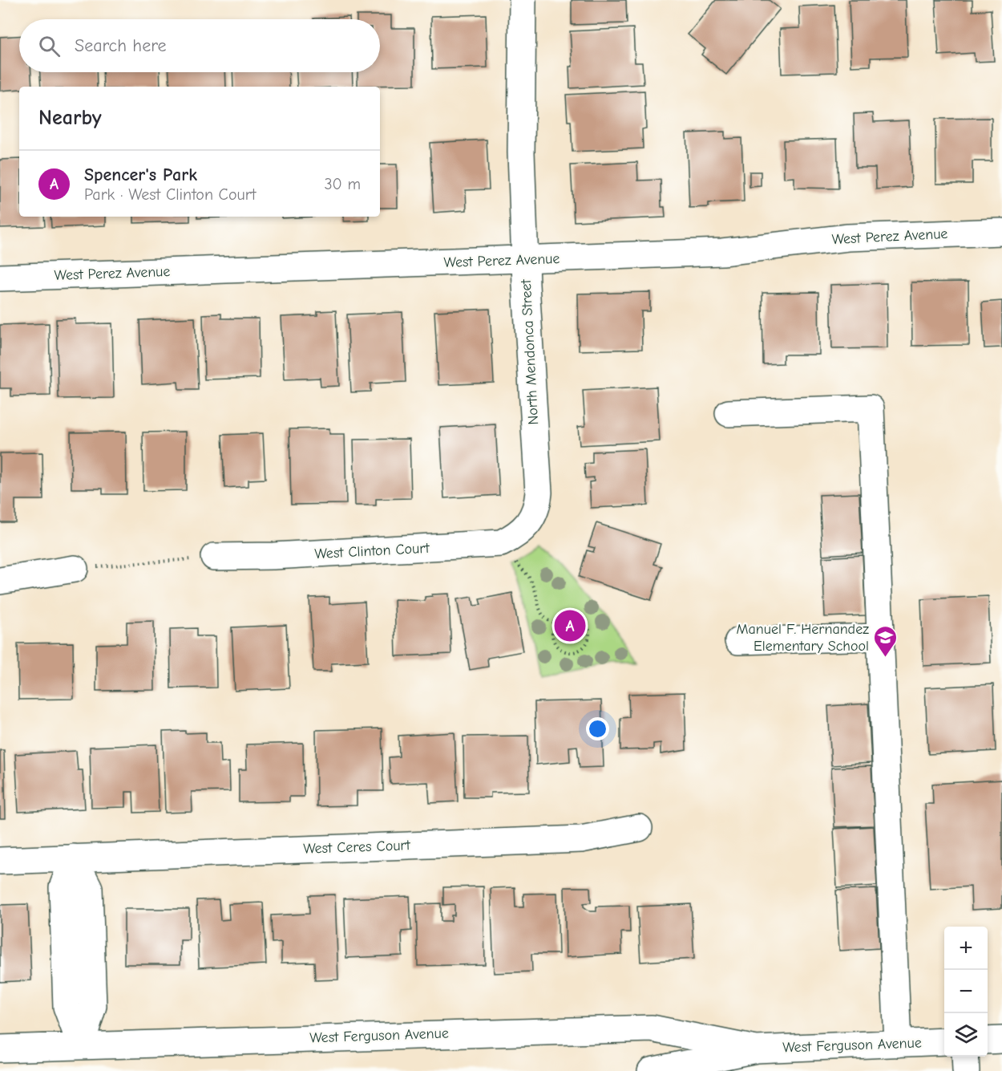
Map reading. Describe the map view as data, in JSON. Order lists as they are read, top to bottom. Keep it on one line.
{"streets":{"street":["West Perez Avenue","North Mendonca Street","West Clinton Court","West Ceres Court","West Ferguson Avenue"]},"crossings":[["West Perez Avenue","North Mendonca Street"],["North Mendonca Street","West Clinton Court"]],"places":{"school or university":["Manuel F. Hernandez Elementary School"]},"page":{"search":"Search here","heading":"Nearby","list":[{"mark":"A","name":"Spencer's Park","note":"Park · West Clinton Court","value":"30 m"}],"pins":"A","map_buttons":["+","−"]}}
